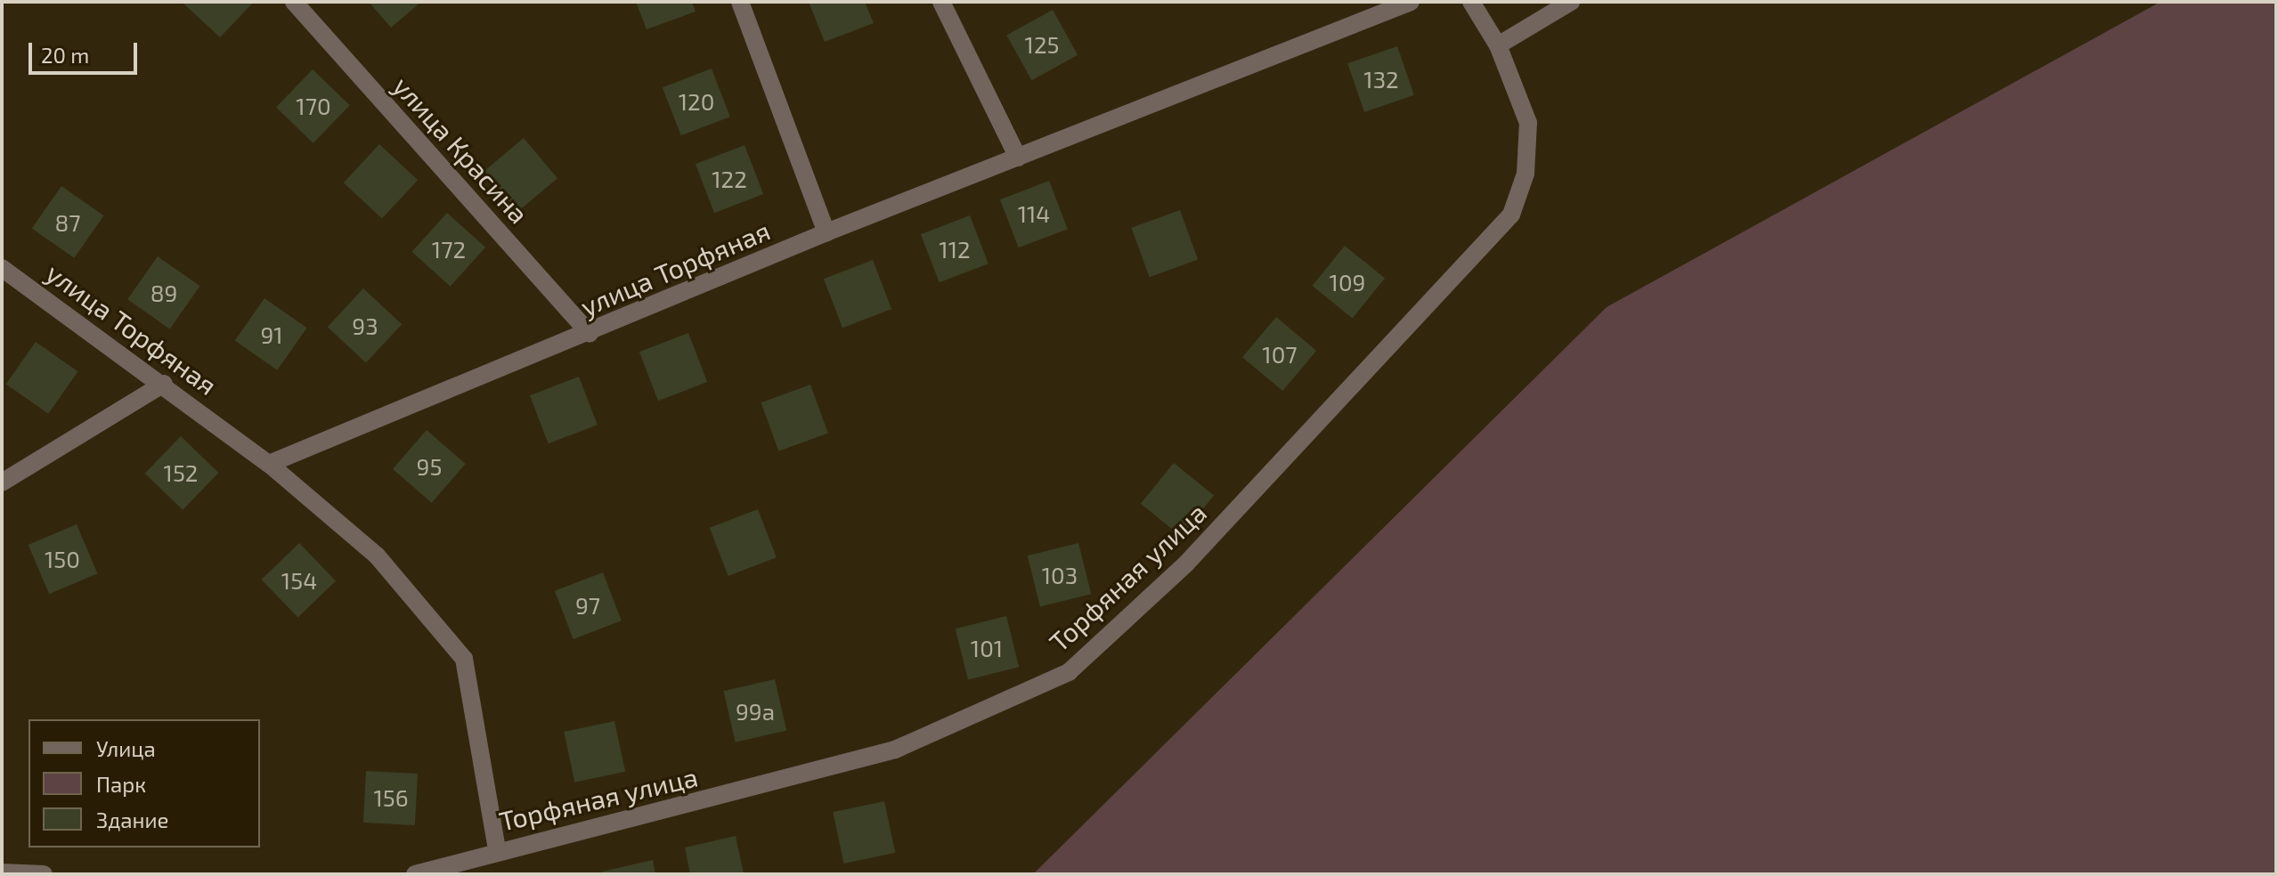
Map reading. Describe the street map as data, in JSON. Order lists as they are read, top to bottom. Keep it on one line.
{"streets":{"street":["улица Красина","улица Торфяная","Торфяная улица"]},"crossings":[["улица Красина","улица Торфяная"]],"house_numbers":["125","132","120","170","122","114","87","172","112","109","89","93","91","107","95","152","150","103","154","97","101","99а","156"],"legend":["Улица","Парк","Здание"],"scale_bar":"20 m"}
